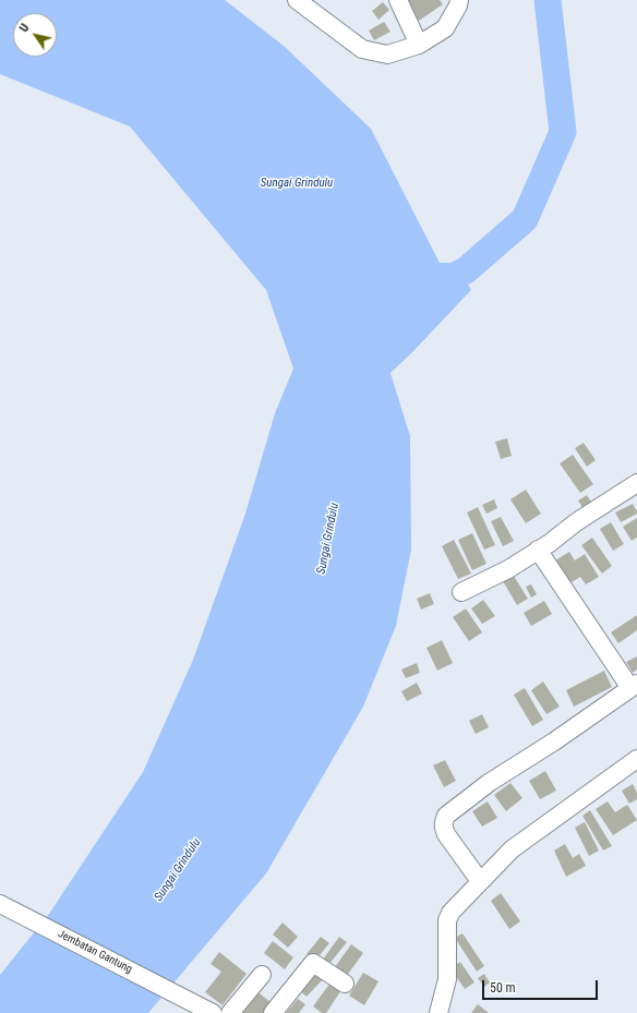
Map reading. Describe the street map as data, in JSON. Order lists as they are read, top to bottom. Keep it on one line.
{"streets":{"street":["Jembatan Gantung"]},"water":["Sungai Grindulu"],"scale_bar":"50 m","north":"top left"}
